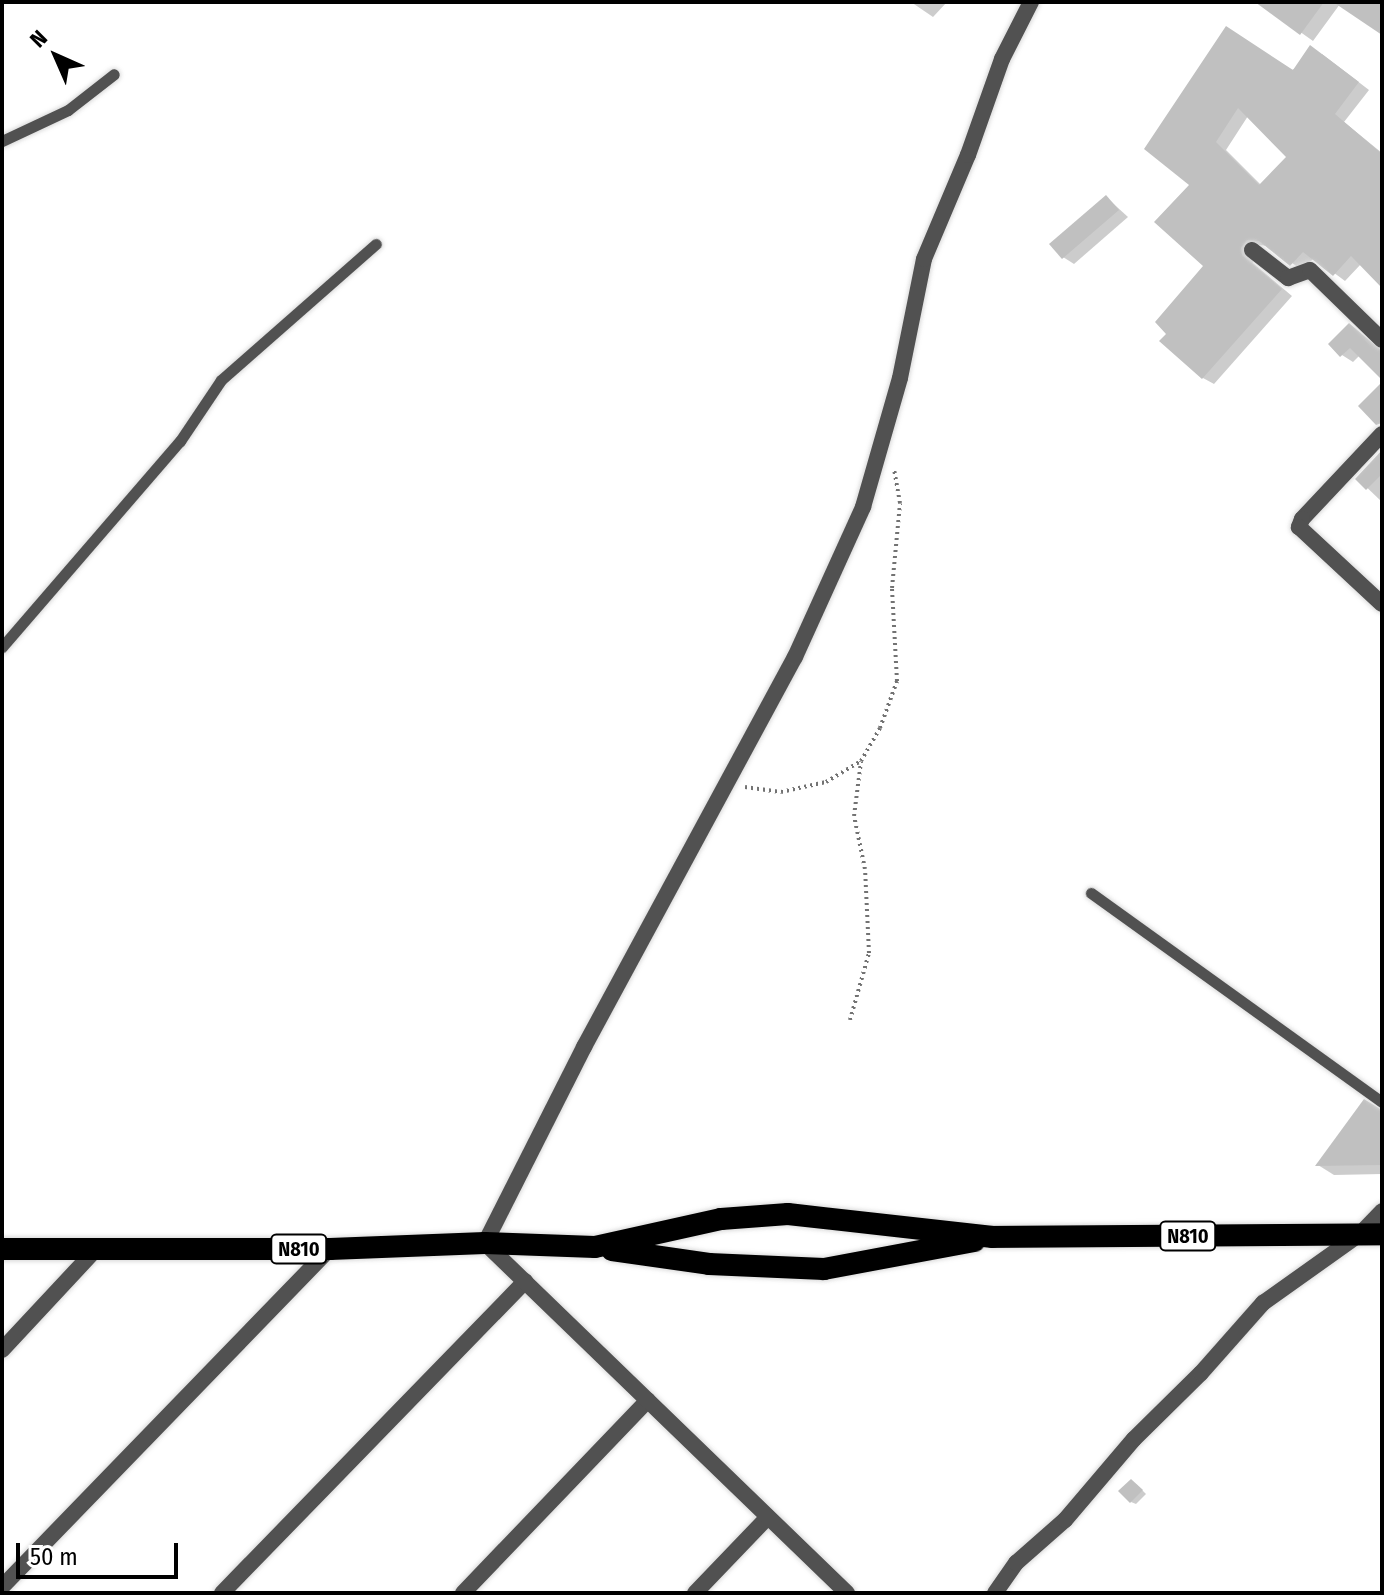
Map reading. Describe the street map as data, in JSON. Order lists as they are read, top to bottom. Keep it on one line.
{"streets":{"highway":["N810"]},"scale_bar":"50 m","north":"top left"}
